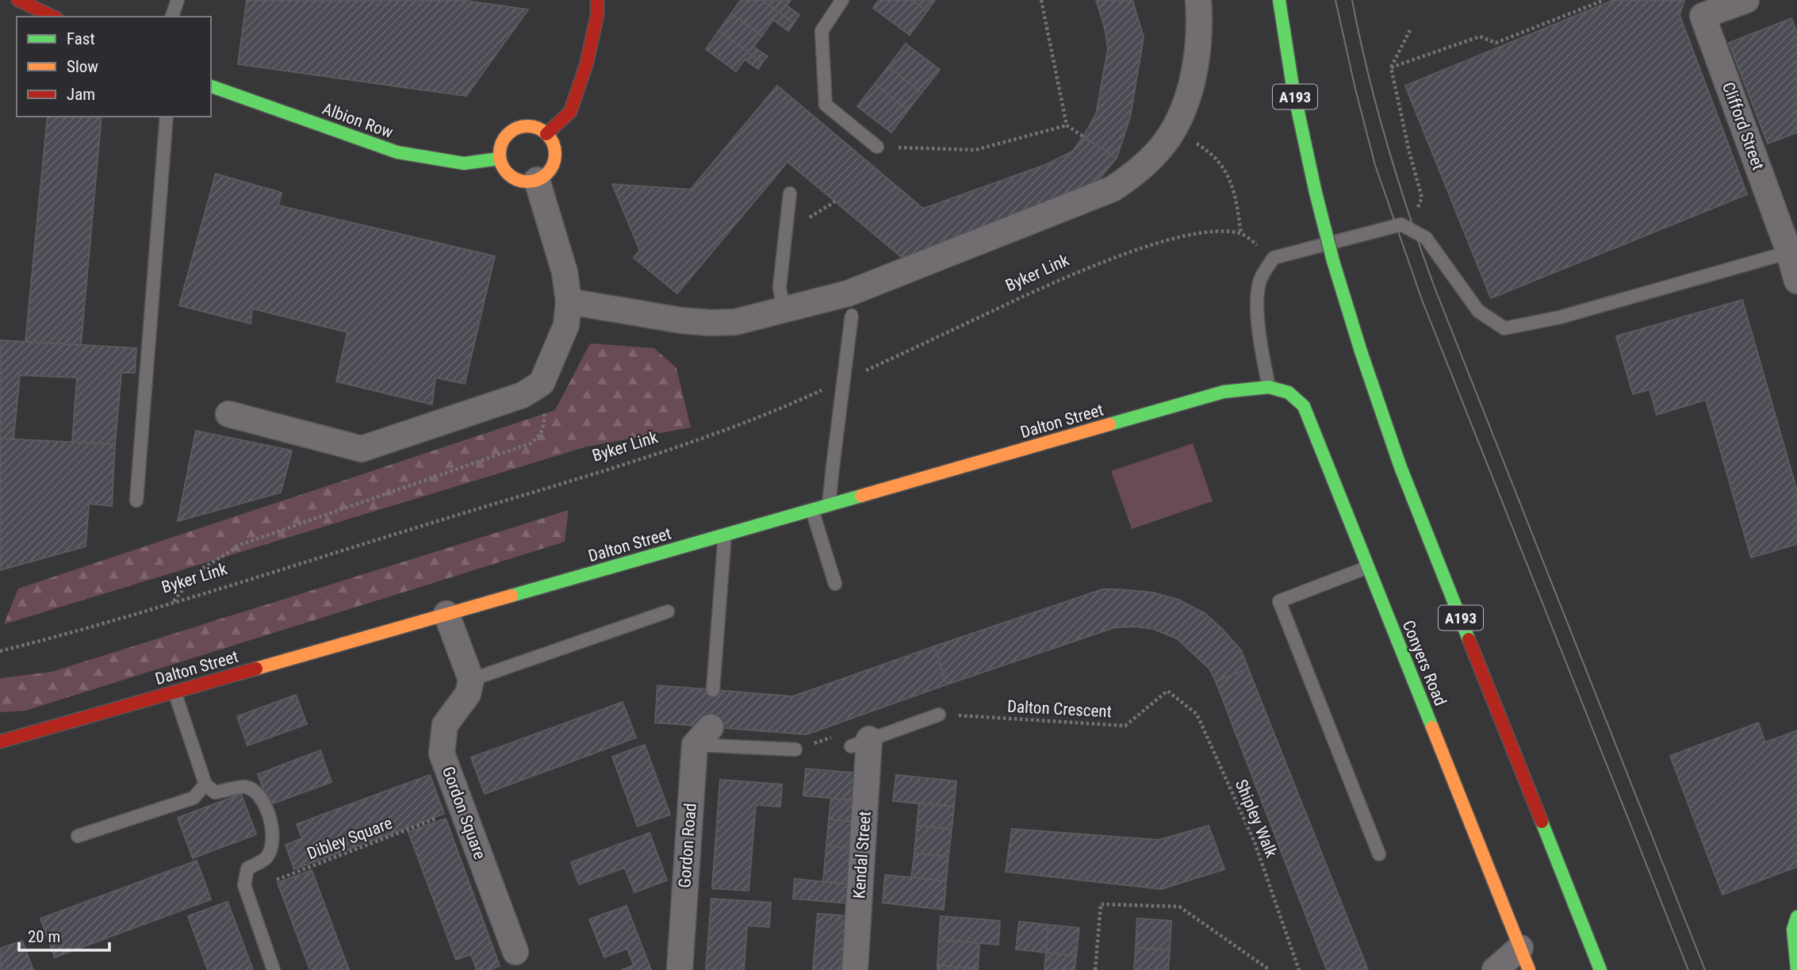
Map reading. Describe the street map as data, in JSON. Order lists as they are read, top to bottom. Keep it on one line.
{"streets":{"street":["A193","Albion Row","Clifford Street","Dalton Street","Conyers Road","Gordon Square","Gordon Road","Kendal Street"],"path":["Byker Link","Dalton Crescent","Shipley Walk","Dibley Square"]},"crossings":[["Dalton Street","Conyers Road"],["Dalton Crescent","Shipley Walk"],["Gordon Square","Dibley Square"]],"legend":["Fast","Slow","Jam"],"scale_bar":"20 m"}
